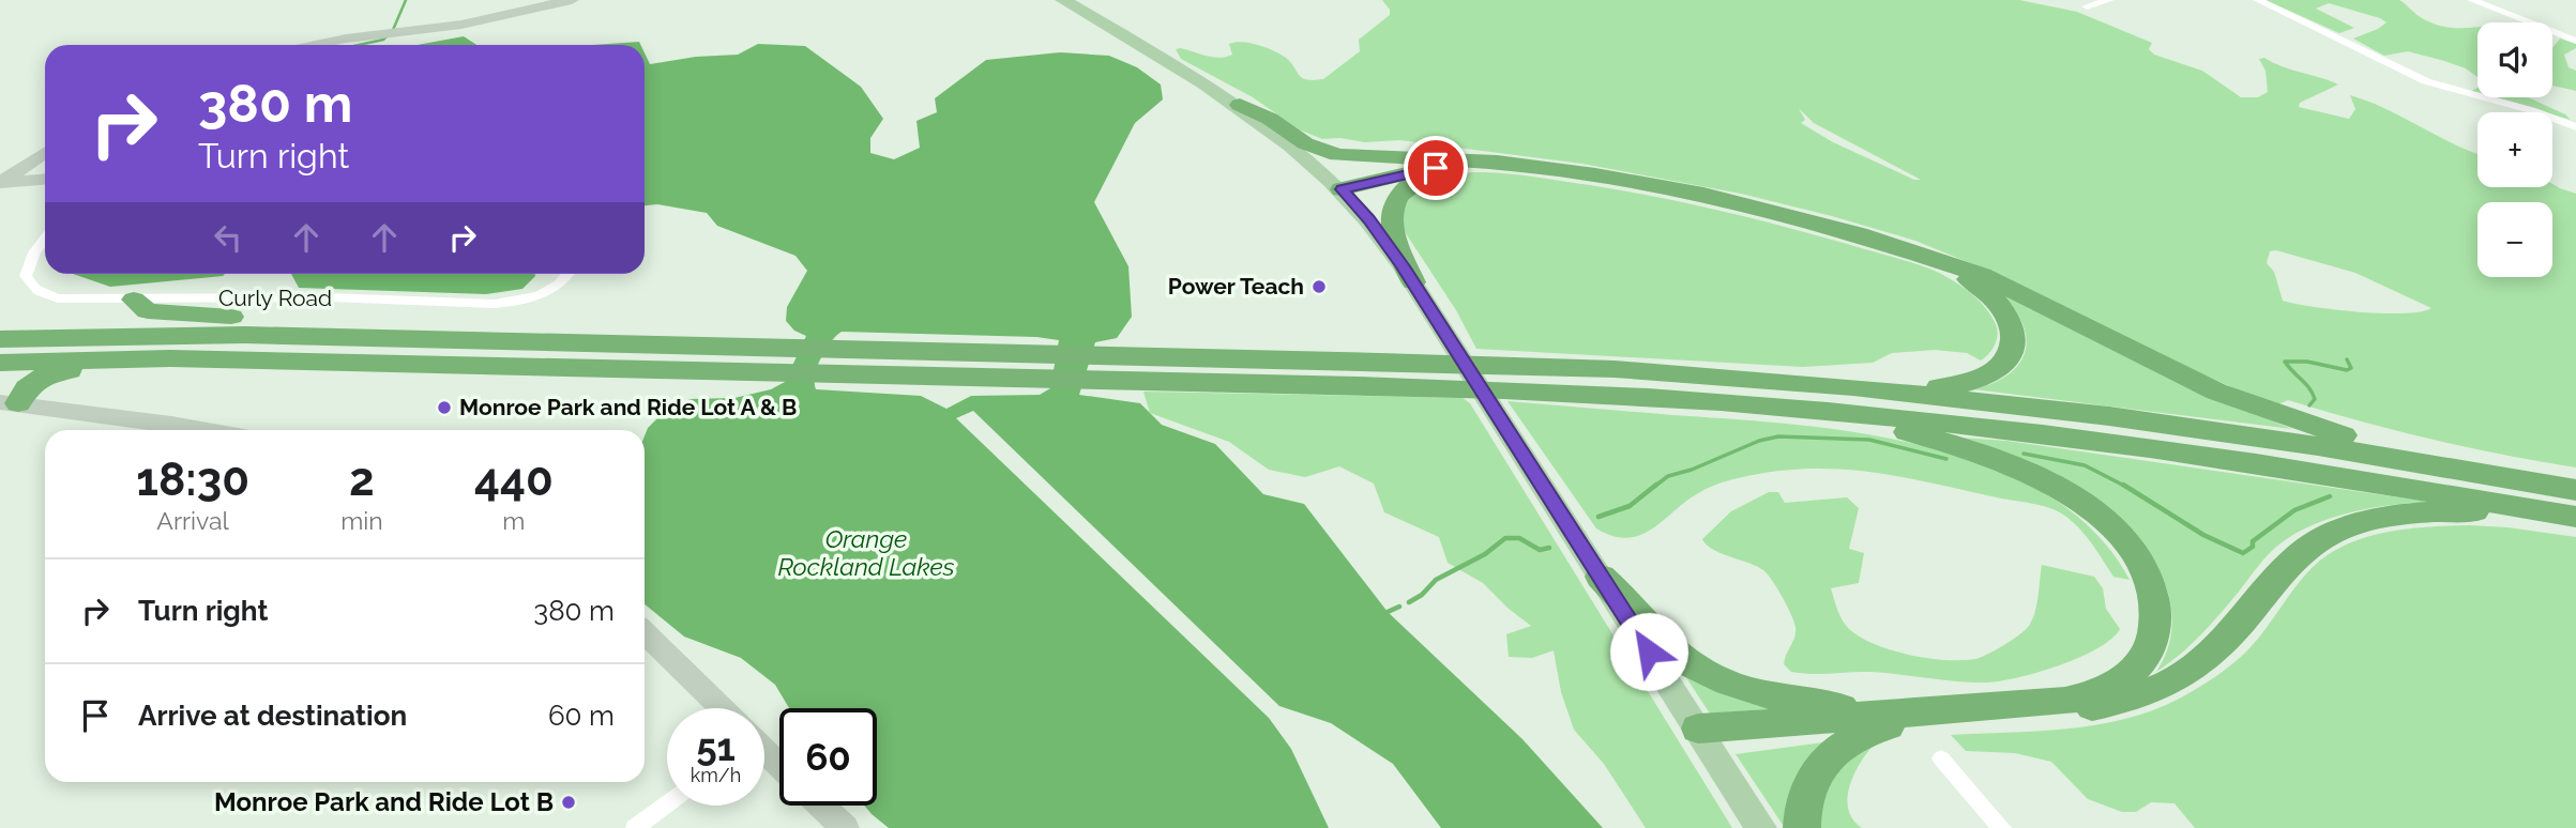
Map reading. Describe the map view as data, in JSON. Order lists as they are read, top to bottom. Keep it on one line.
{"streets":{"street":["Curly Road"]},"water":["Orange Rockland Lakes"],"places":["Power Teach","Monroe Park and Ride Lot A & B","Monroe Park and Ride Lot B"],"page":{"map_buttons":["+","−"],"turn":["380 m","Turn right"],"eta":["18:30","Arrival","2","min","440","m"],"list":[{"name":"Turn right","value":"380 m"},{"name":"Arrive at destination","value":"60 m"}],"speed":"51 km/h","limit":"60"}}
